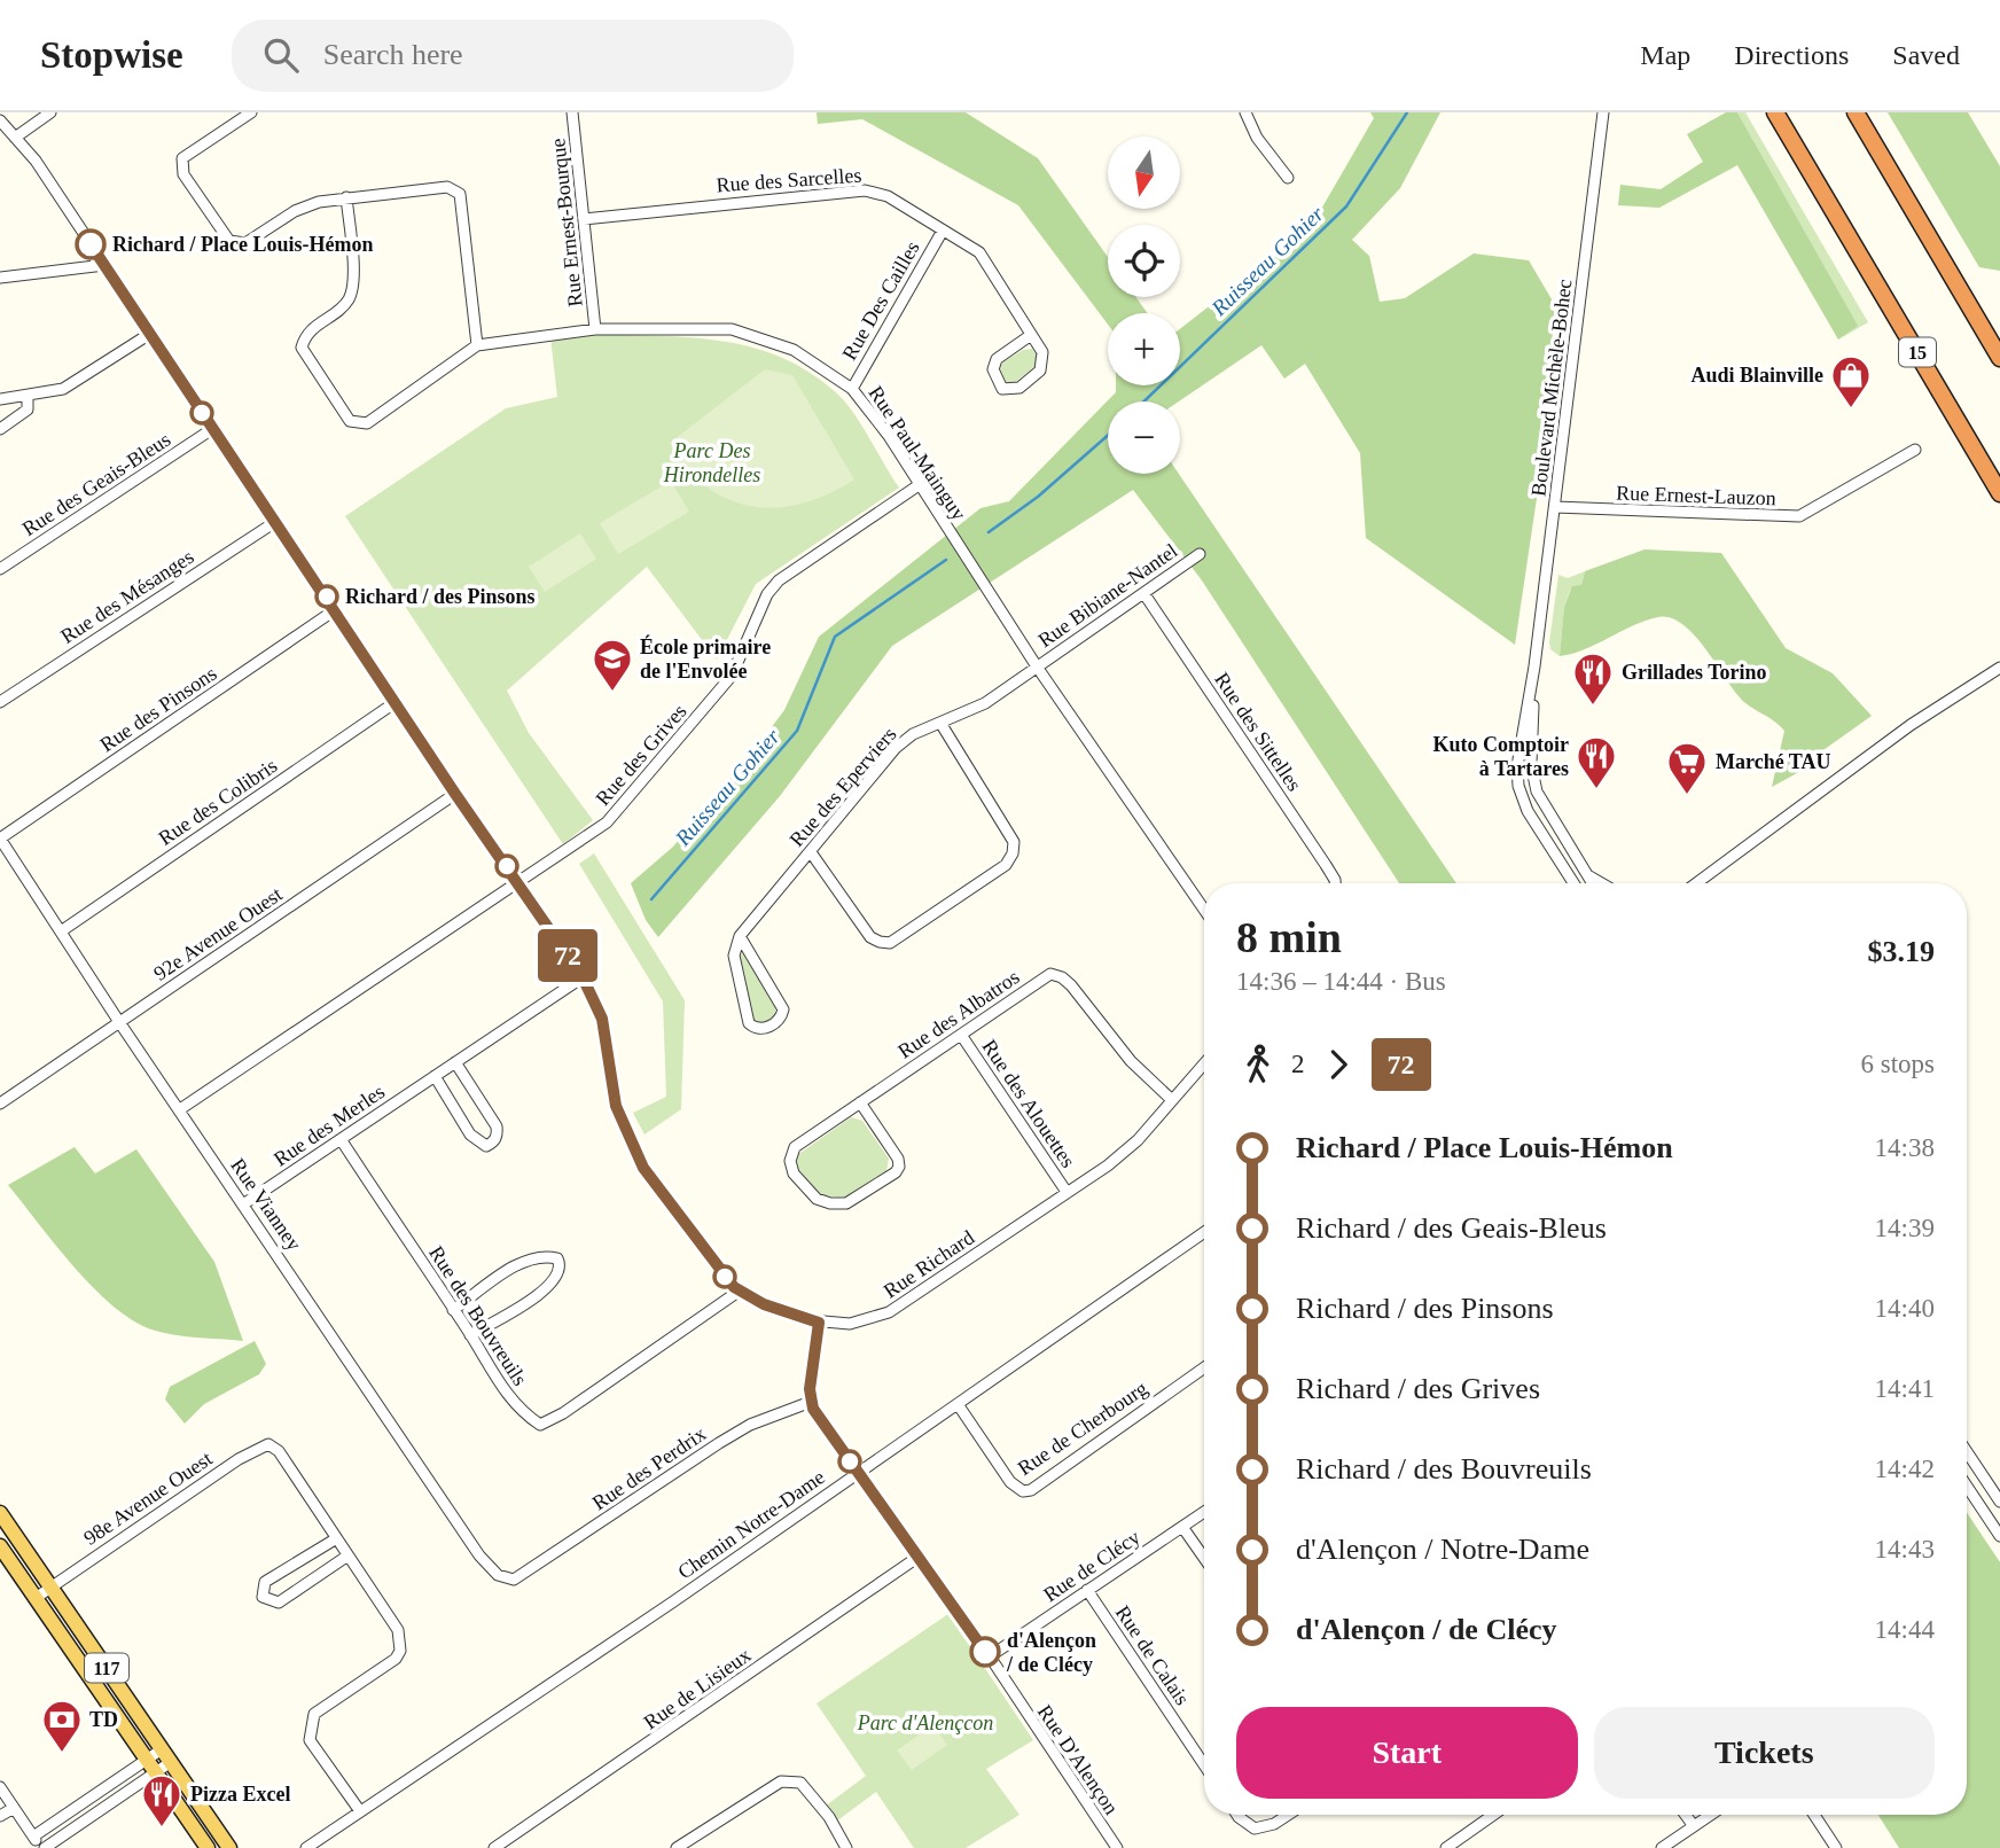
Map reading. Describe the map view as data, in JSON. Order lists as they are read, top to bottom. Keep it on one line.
{"streets":{"highway":["15"],"main road":["117"],"street":["Rue des Sarcelles","Rue Ernest-Bourque","Rue Des Cailles","Boulevard Michèle-Bohec","Rue Paul-Mainguy","Rue des Geais-Bleus","Rue Ernest-Lauzon","Rue Bibiane-Nantel","Rue des Mésanges","Rue des Pinsons","Rue des Sittelles","Rue des Grives","Rue des Eperviers","Rue des Colibris","92e Avenue Ouest","Rue des Albatros","Rue des Alouettes","Rue des Merles","Rue Vianney","Rue Richard","Rue des Bouvreuils","Rue de Cherbourg","Rue des Perdrix","98e Avenue Ouest","Chemin Notre-Dame","Rue de Clécy","Rue de Calais","Rue de Lisieux","Rue D'Alençon"]},"crossings":[["Rue des Sarcelles","Rue Ernest-Bourque"],["Rue des Sarcelles","Rue Des Cailles"],["Rue Ernest-Bourque","Rue Paul-Mainguy"],["Rue Des Cailles","Rue Paul-Mainguy"],["Boulevard Michèle-Bohec","Rue Ernest-Lauzon"],["Rue Paul-Mainguy","Rue Bibiane-Nantel"],["Rue Paul-Mainguy","Rue des Grives"],["Rue Paul-Mainguy","Rue des Eperviers"],["Rue des Geais-Bleus","Rue Richard"],["Rue Bibiane-Nantel","Rue des Sittelles"],["Rue Bibiane-Nantel","Rue des Eperviers"],["Rue des Mésanges","Rue Richard"],["Rue des Pinsons","Rue Vianney"],["Rue des Pinsons","Rue Richard"],["Rue des Grives","Rue Vianney"],["Rue des Grives","Rue Richard"],["Rue des Colibris","Rue Vianney"],["Rue des Colibris","Rue Richard"],["92e Avenue Ouest","Rue Vianney"],["92e Avenue Ouest","Rue Richard"],["Rue des Albatros","Rue des Alouettes"],["Rue des Albatros","Rue Richard"],["Rue des Alouettes","Rue Richard"],["Rue des Merles","Rue Vianney"],["Rue des Merles","Rue Richard"],["Rue des Merles","Rue des Bouvreuils"],["Rue Vianney","Rue des Perdrix"],["Rue Richard","Rue des Bouvreuils"],["Rue de Cherbourg","Chemin Notre-Dame"],["Rue des Perdrix","Rue D'Alençon"],["98e Avenue Ouest","117"],["Chemin Notre-Dame","Rue D'Alençon"],["Rue de Clécy","Rue de Calais"],["Rue de Clécy","Rue D'Alençon"],["Rue de Lisieux","Rue D'Alençon"]],"water":["Ruisseau Gohier"],"parks":["Parc Des Hirondelles","Parc d'Alençcon"],"places":{"other":["Richard / Place Louis-Hémon","Richard / des Pinsons","d'Alençon / de Clécy"],"shop":["Audi Blainville"],"school or university":["École primaire de l'Envolée"],"restaurant":["Grillades Torino","Kuto Comptoir à Tartares","Pizza Excel"],"supermarket":["Marché TAU"],"bank":["TD"]},"lines":["bus line 72"],"north":"bottom","page":{"header":"Stopwise","search":"Search here","nav":["Map","Directions","Saved"],"on_map":"72","map_buttons":["+","−"],"heading":["8 min","14:36 – 14:44 · Bus","$3.19"],"legs":["2","72","6 stops"],"list":[{"name":"Richard / Place Louis-Hémon","value":"14:38"},{"name":"Richard / des Geais-Bleus","value":"14:39"},{"name":"Richard / des Pinsons","value":"14:40"},{"name":"Richard / des Grives","value":"14:41"},{"name":"Richard / des Bouvreuils","value":"14:42"},{"name":"d'Alençon / Notre-Dame","value":"14:43"},{"name":"d'Alençon / de Clécy","value":"14:44"}],"buttons":["Start","Tickets"]}}
